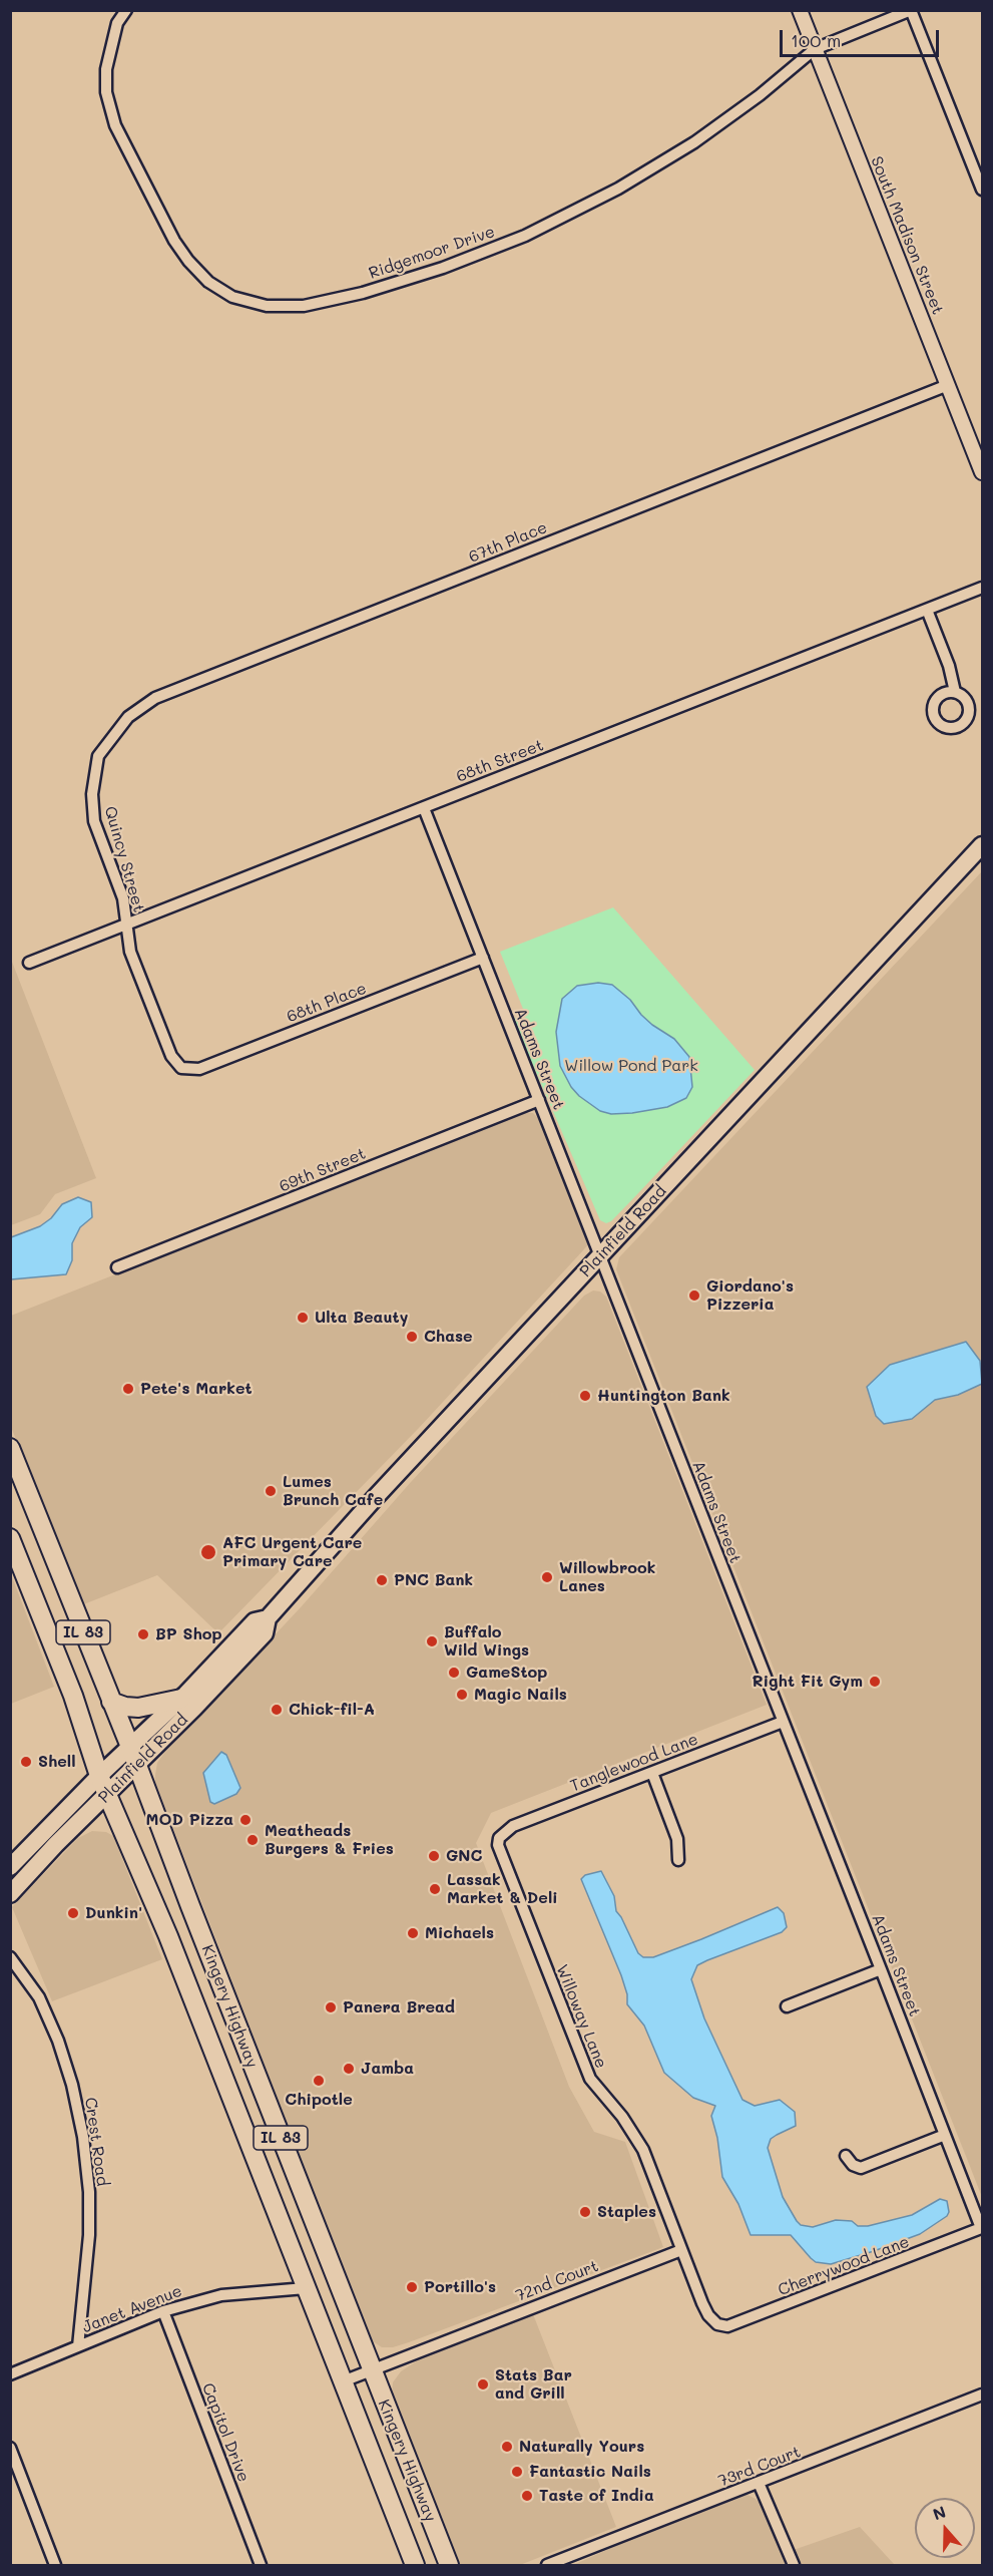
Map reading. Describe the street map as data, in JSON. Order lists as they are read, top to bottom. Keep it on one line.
{"streets":{"highway":["IL 83","Kingery Highway"],"main road":["Plainfield Road"],"street":["South Madison Street","Ridgemoor Drive","67th Place","68th Street","Quincy Street","68th Place","Adams Street","69th Street","Tanglewood Lane","Willoway Lane","Crest Road","Cherrywood Lane","72nd Court","Janet Avenue","Capitol Drive","73rd Court"]},"crossings":[["South Madison Street","Ridgemoor Drive"],["South Madison Street","67th Place"],["67th Place","Quincy Street"],["68th Street","Quincy Street"],["68th Street","Adams Street"],["Quincy Street","68th Place"],["68th Place","Adams Street"],["Adams Street","69th Street"],["Adams Street","Plainfield Road"],["Adams Street","Tanglewood Lane"],["Adams Street","Cherrywood Lane"],["Plainfield Road","Kingery Highway"],["Tanglewood Lane","Willoway Lane"],["Kingery Highway","72nd Court"],["Kingery Highway","Janet Avenue"],["Willoway Lane","Cherrywood Lane"],["Willoway Lane","72nd Court"],["Crest Road","Janet Avenue"],["Janet Avenue","Capitol Drive"]],"parks":["Willow Pond Park"],"places":["Giordano's Pizzeria","Ulta Beauty","Chase","Pete's Market","Huntington Bank","Lumes Brunch Cafe","AFC Urgent Care Primary Care","Willowbrook Lanes","PNC Bank","BP Shop","Buffalo Wild Wings","GameStop","Right Fit Gym","Magic Nails","Chick-fil-A","Shell","MOD Pizza","Meatheads Burgers & Fries","GNC","Lassak Market & Deli","Dunkin'","Michaels","Panera Bread","Jamba","Chipotle","Staples","Portillo's","Stats Bar and Grill","Naturally Yours","Fantastic Nails","Taste of India"],"scale_bar":"100 m","north":"top"}
